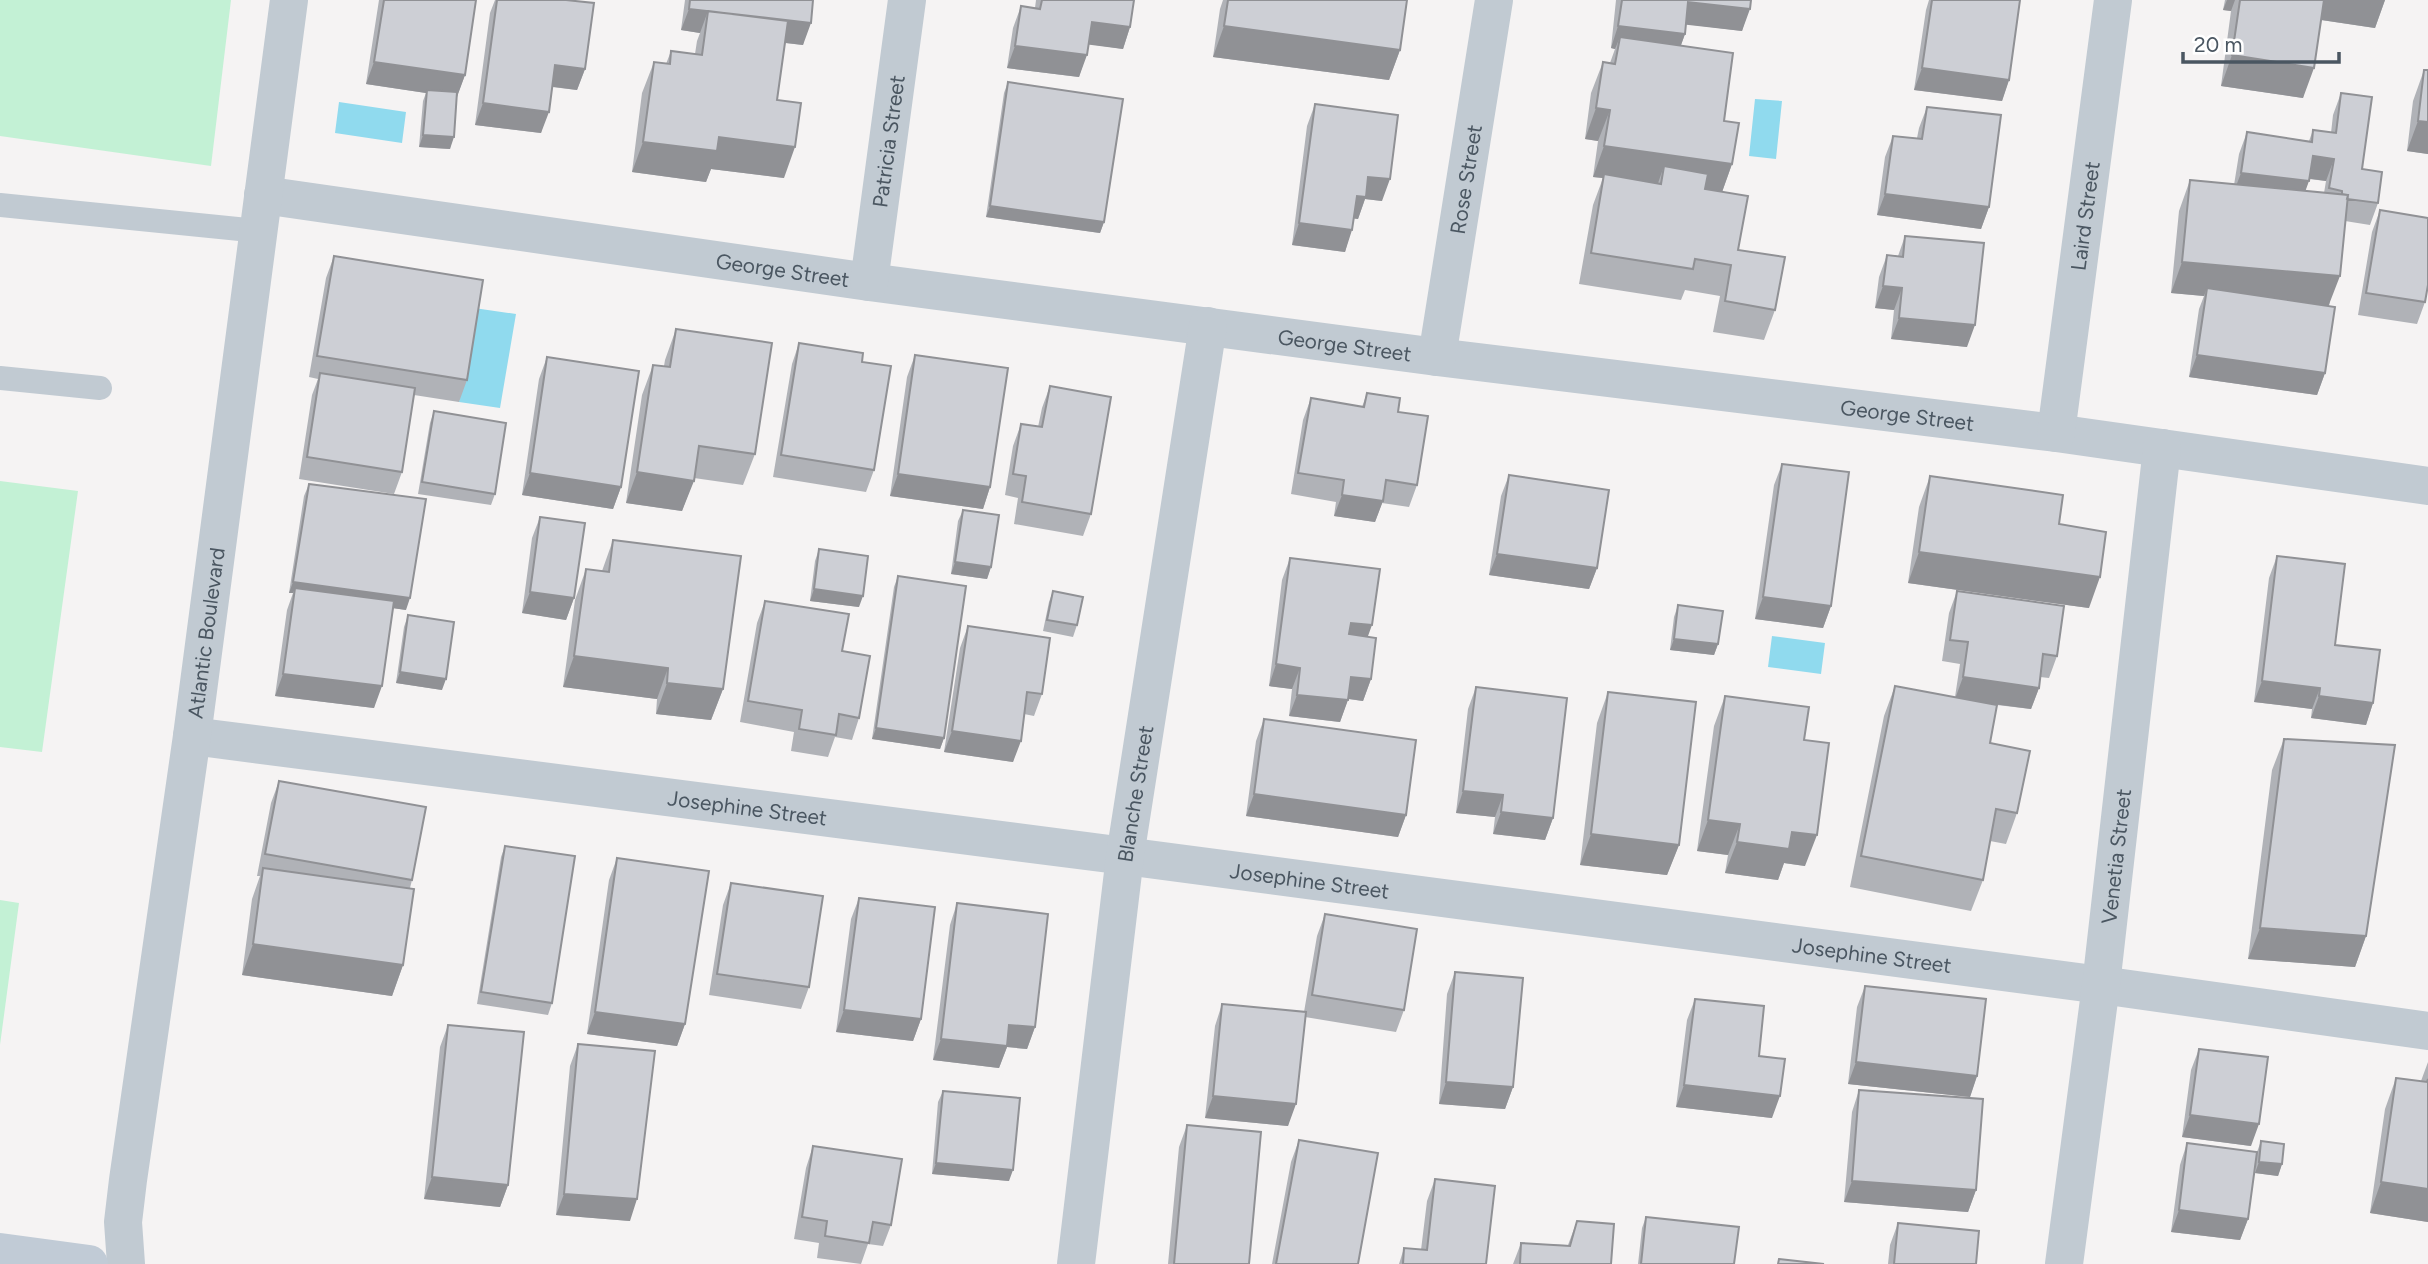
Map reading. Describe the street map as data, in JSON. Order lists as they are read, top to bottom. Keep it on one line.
{"streets":{"street":["Patricia Street","Rose Street","Laird Street","George Street","Atlantic Boulevard","Blanche Street","Josephine Street","Venetia Street"]},"crossings":[["Patricia Street","George Street"],["Rose Street","George Street"],["Laird Street","George Street"],["George Street","Atlantic Boulevard"],["George Street","Blanche Street"],["George Street","Venetia Street"],["Atlantic Boulevard","Josephine Street"],["Blanche Street","Josephine Street"],["Josephine Street","Venetia Street"]],"scale_bar":"20 m"}
